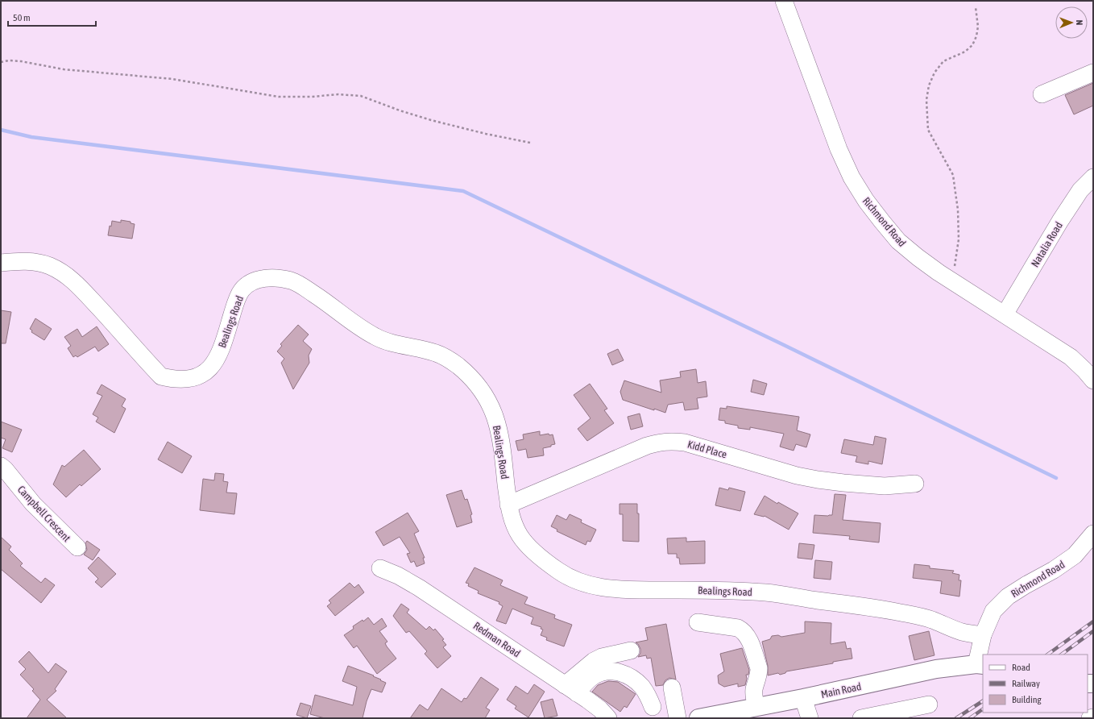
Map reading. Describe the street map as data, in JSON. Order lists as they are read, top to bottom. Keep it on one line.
{"streets":{"main road":["Main Road"],"street":["Richmond Road","Natalia Road","Bealings Road","Kidd Place","Campbell Crescent","Redman Road"]},"crossings":[["Richmond Road","Natalia Road"],["Richmond Road","Bealings Road"],["Richmond Road","Main Road"],["Bealings Road","Kidd Place"]],"legend":["Road","Railway","Building"],"scale_bar":"50 m","north":"right"}
